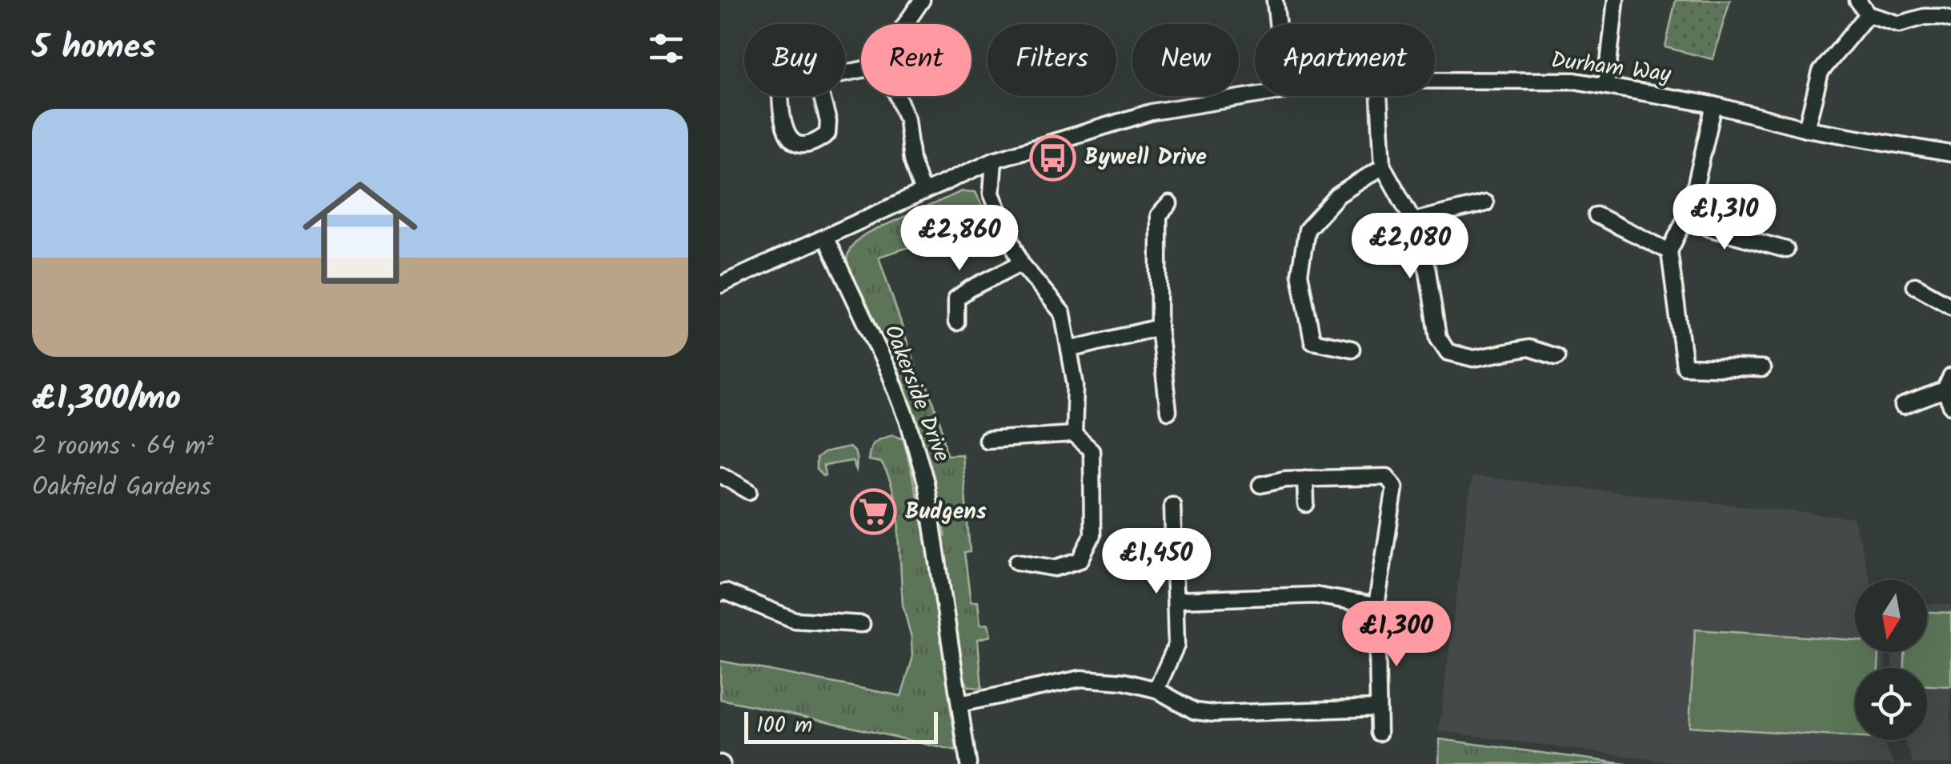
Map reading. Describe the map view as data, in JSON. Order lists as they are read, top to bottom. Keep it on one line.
{"streets":{"street":["Durham Way","Oakerside Drive"]},"crossings":[["Durham Way","Oakerside Drive"]],"places":{"bus stop":["Bywell Drive"],"supermarket":["Budgens"]},"scale_bar":"100 m","north":"bottom","page":{"heading":"5 homes","chip":["Buy","Rent","Filters","New","Apartment"],"list":[{"name":"£1,300/mo","note":"2 rooms · 64 m² · Oakfield Gardens"}],"price":["£1,310","£2,860","£2,080","£1,450","£1,300"],"scale":"100 m"}}
